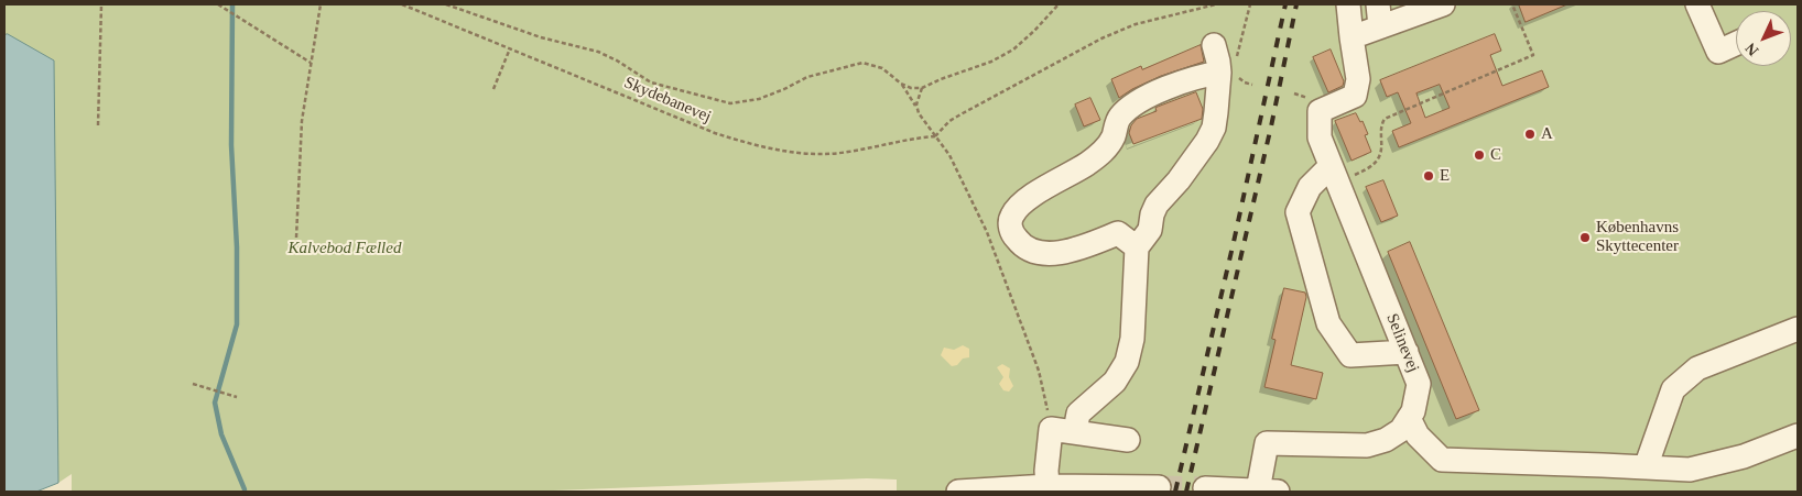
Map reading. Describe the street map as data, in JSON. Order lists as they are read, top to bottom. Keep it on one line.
{"streets":{"street":["Selinevej"],"path":["Skydebanevej"]},"parks":["Kalvebod Fælled"],"places":["A","C","E","Københavns Skyttecenter"],"north":"bottom left"}
